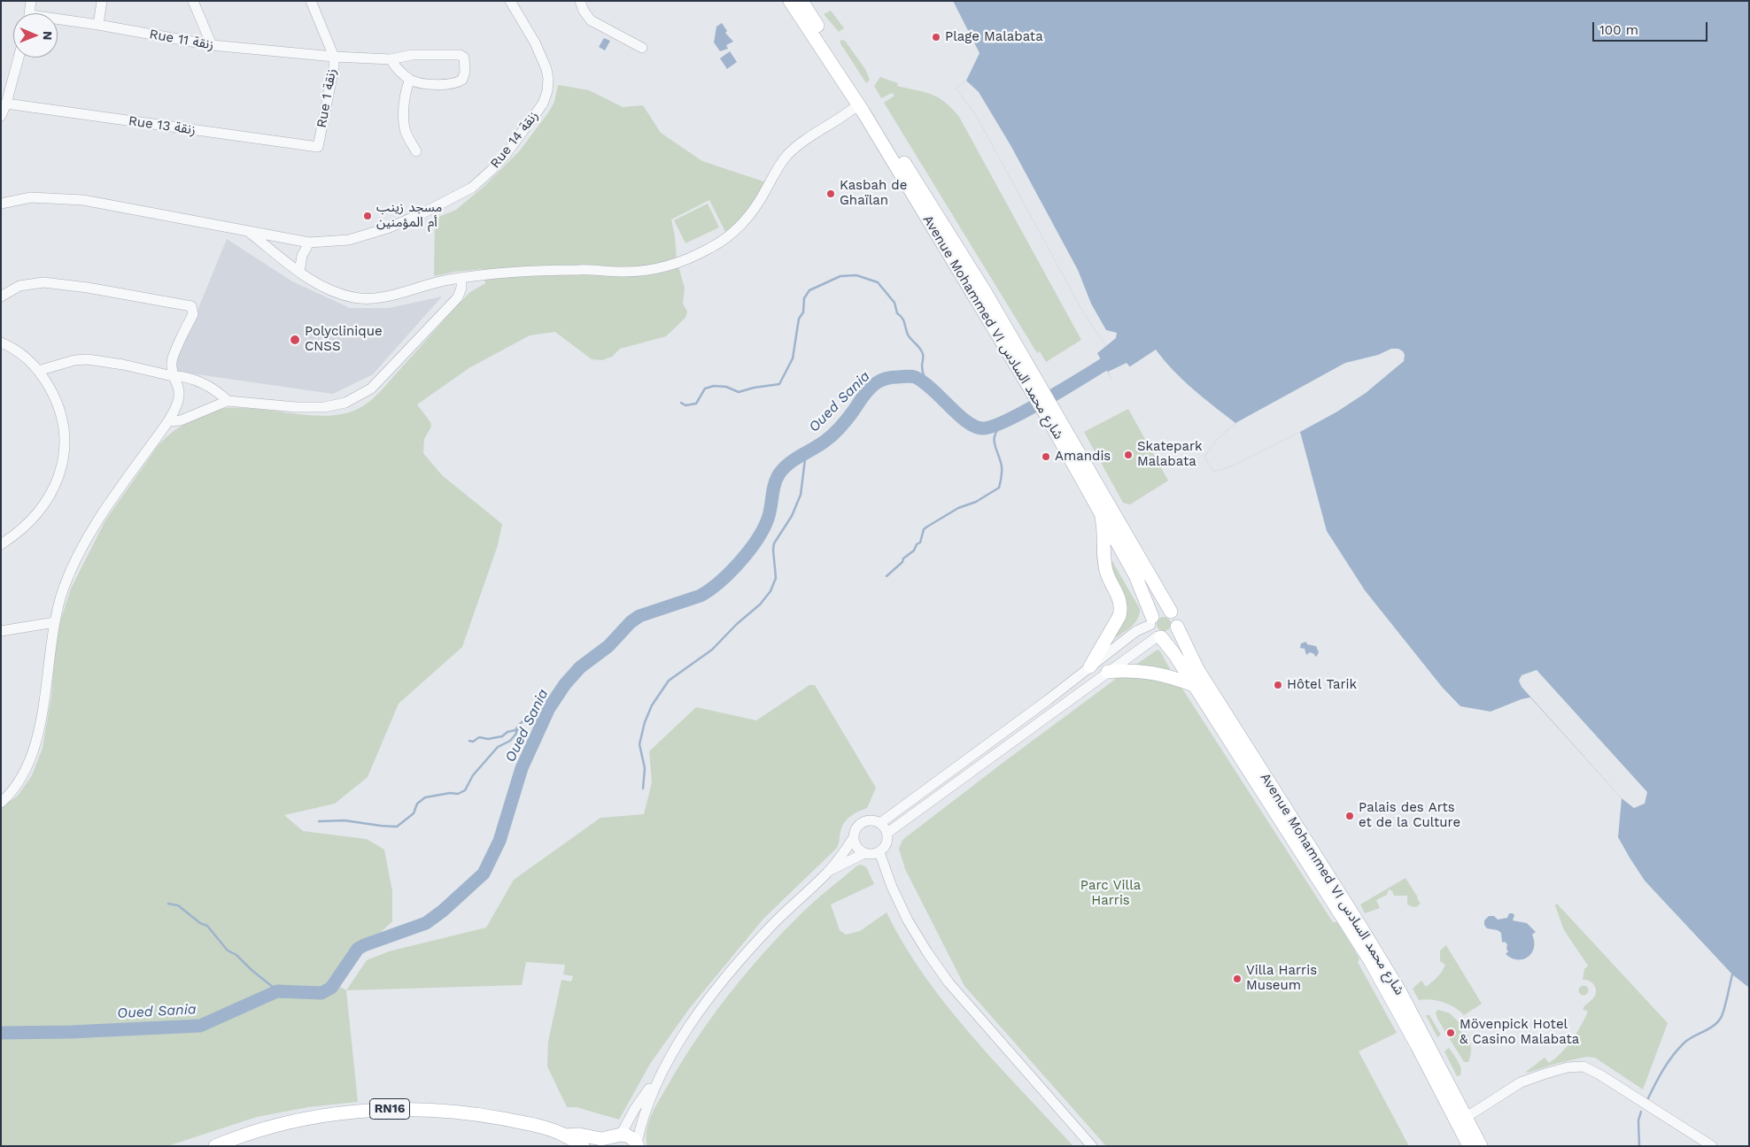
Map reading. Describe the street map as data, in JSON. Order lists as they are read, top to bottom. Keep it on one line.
{"streets":{"main road":["Avenue Mohammed VI شارع محمد السادس","RN16"],"street":["Rue 11 زنقة","Rue 1 زنقة","Rue 13 زنقة","Rue 14 زنقة"]},"crossings":[["Rue 11 زنقة","Rue 1 زنقة"],["Rue 1 زنقة","Rue 13 زنقة"]],"water":["Oued Sania"],"parks":["Parc Villa Harris"],"places":["Plage Malabata","Kasbah de Ghaïlan","مسجد زينب أم المؤمنين","Polyclinique CNSS","Skatepark Malabata","Amandis","Hôtel Tarik","Palais des Arts et de la Culture","Villa Harris Museum","Mövenpick Hotel & Casino Malabata"],"scale_bar":"100 m","north":"right"}
